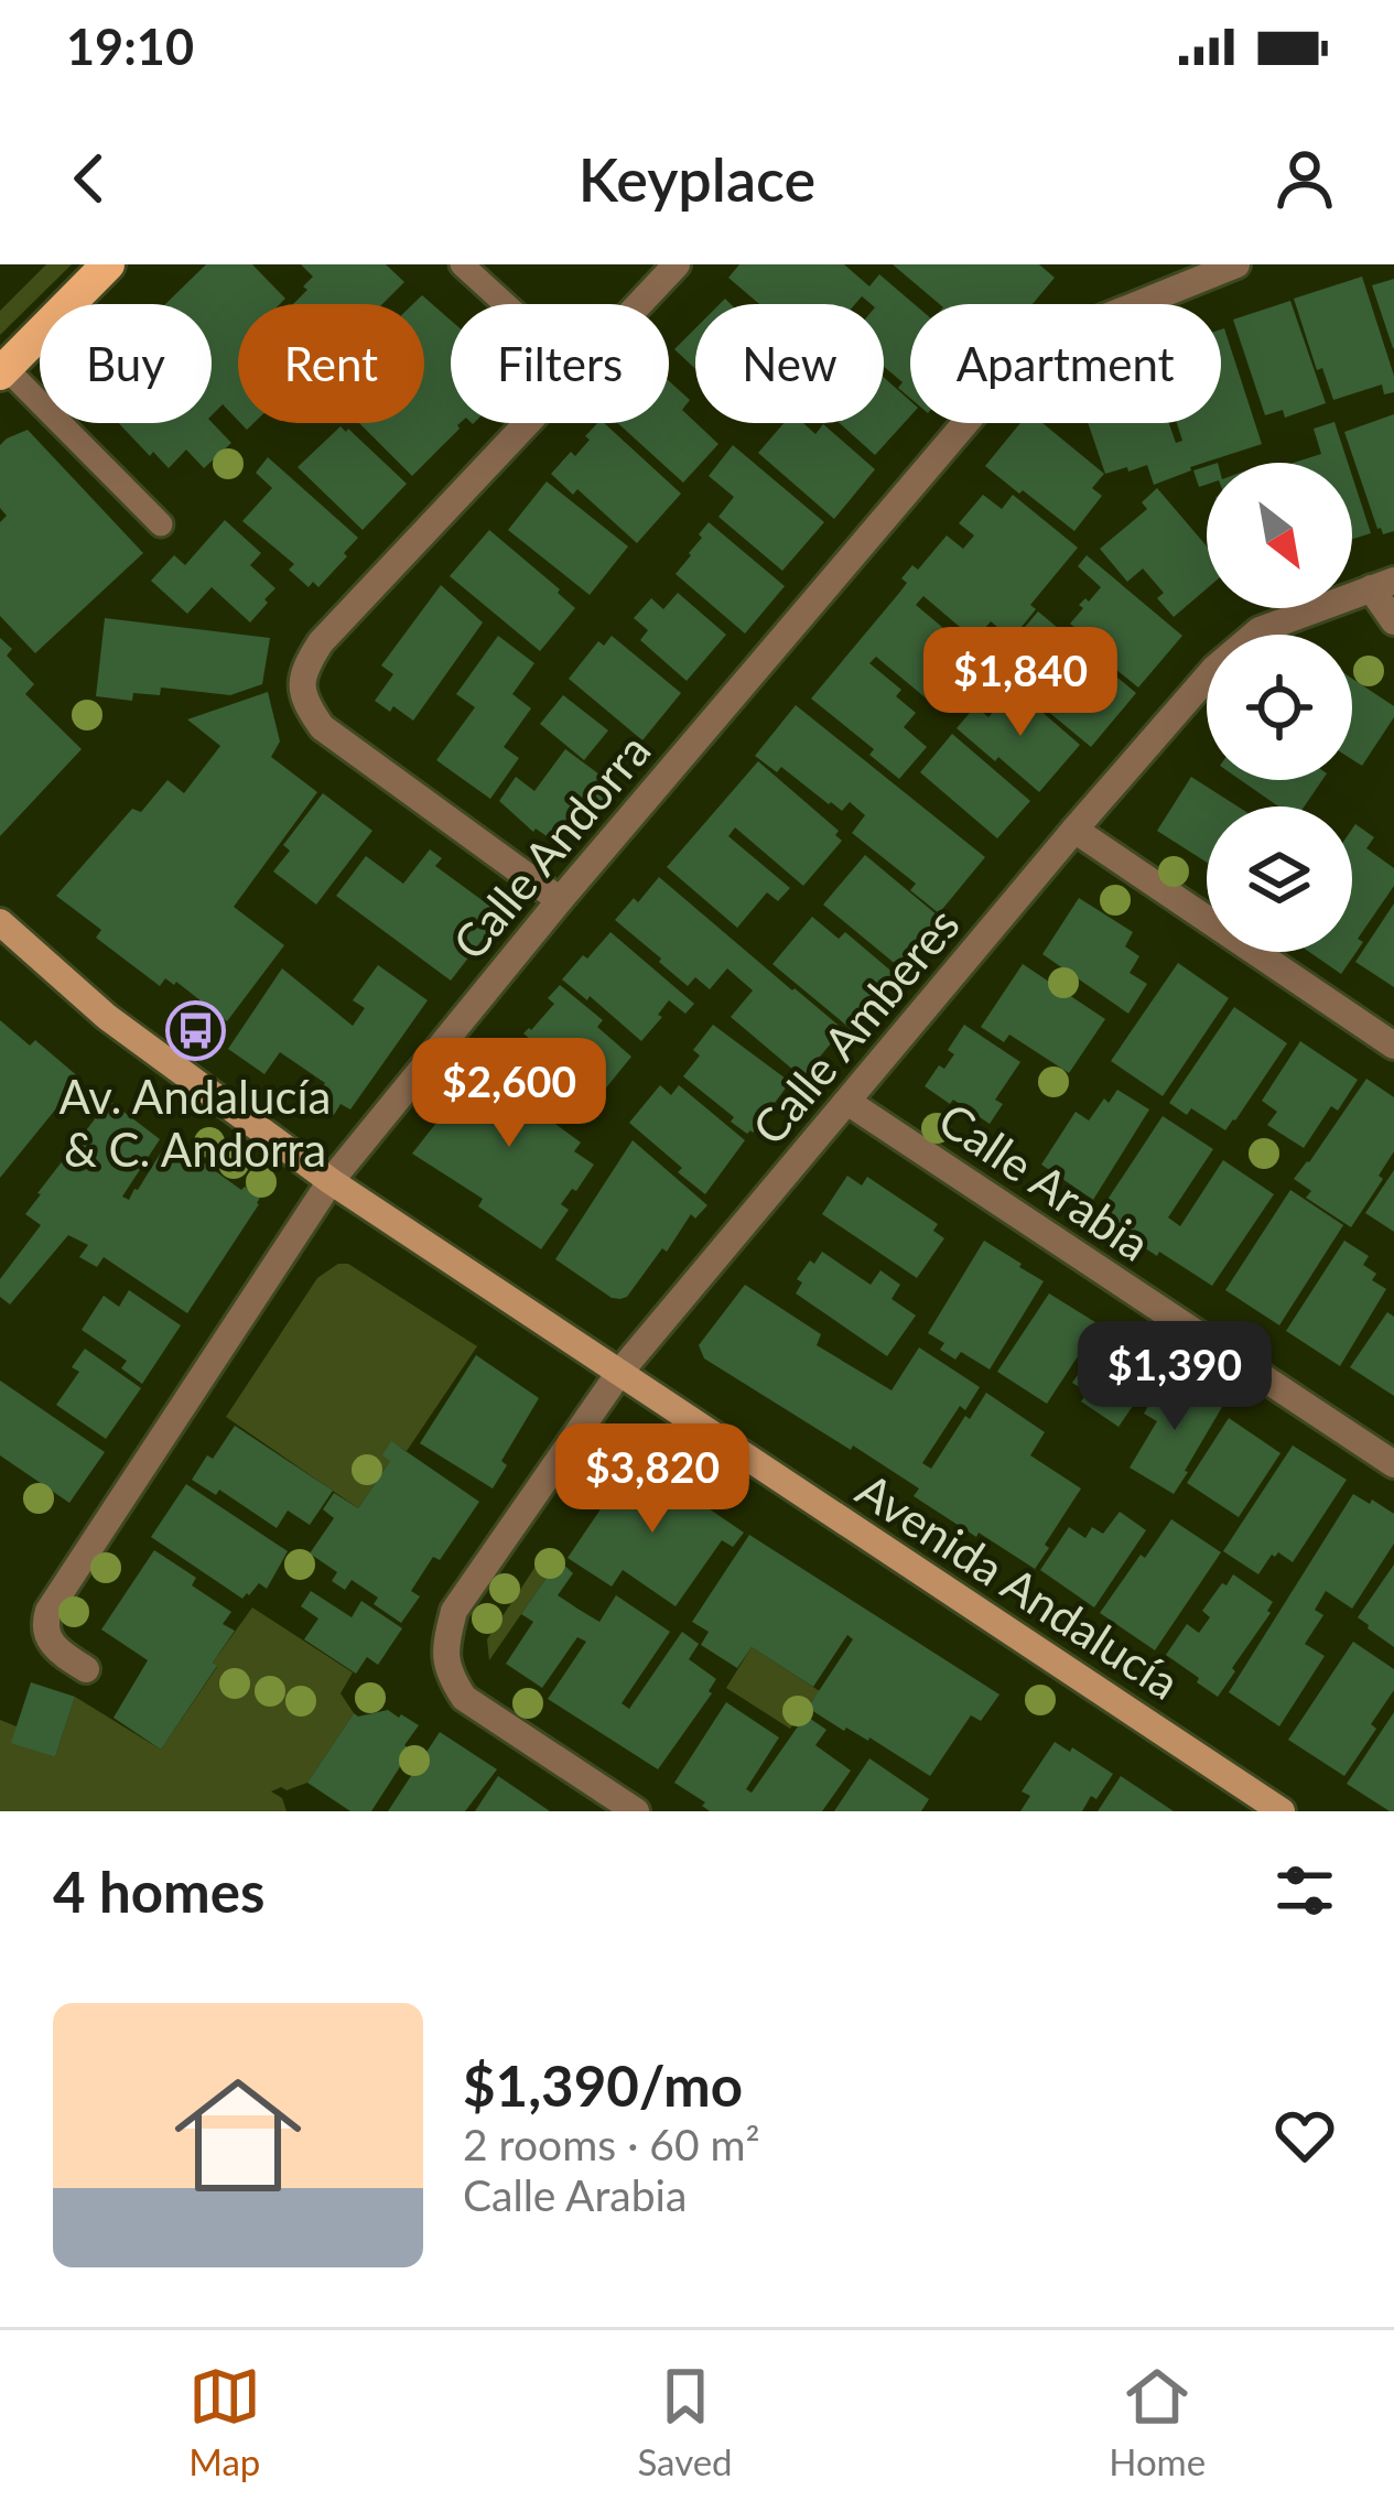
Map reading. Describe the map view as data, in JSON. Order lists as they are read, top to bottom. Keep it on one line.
{"streets":{"street":["Calle Andorra","Calle Amberes","Calle Arabia","Avenida Andalucía"]},"crossings":[["Calle Andorra","Avenida Andalucía"],["Calle Amberes","Calle Arabia"],["Calle Amberes","Avenida Andalucía"]],"places":{"bus stop":["Av. Andalucía & C. Andorra"]},"north":"bottom right","page":{"status":"19:10","header":"Keyplace","chip":["Buy","Rent","Filters","New","Apartment"],"price":["$1,840","$2,600","$1,390","$3,820"],"heading":"4 homes","list":[{"name":"$1,390/mo","note":"2 rooms · 60 m² · Calle Arabia"}],"tabs":["Map","Saved","Home"]}}
